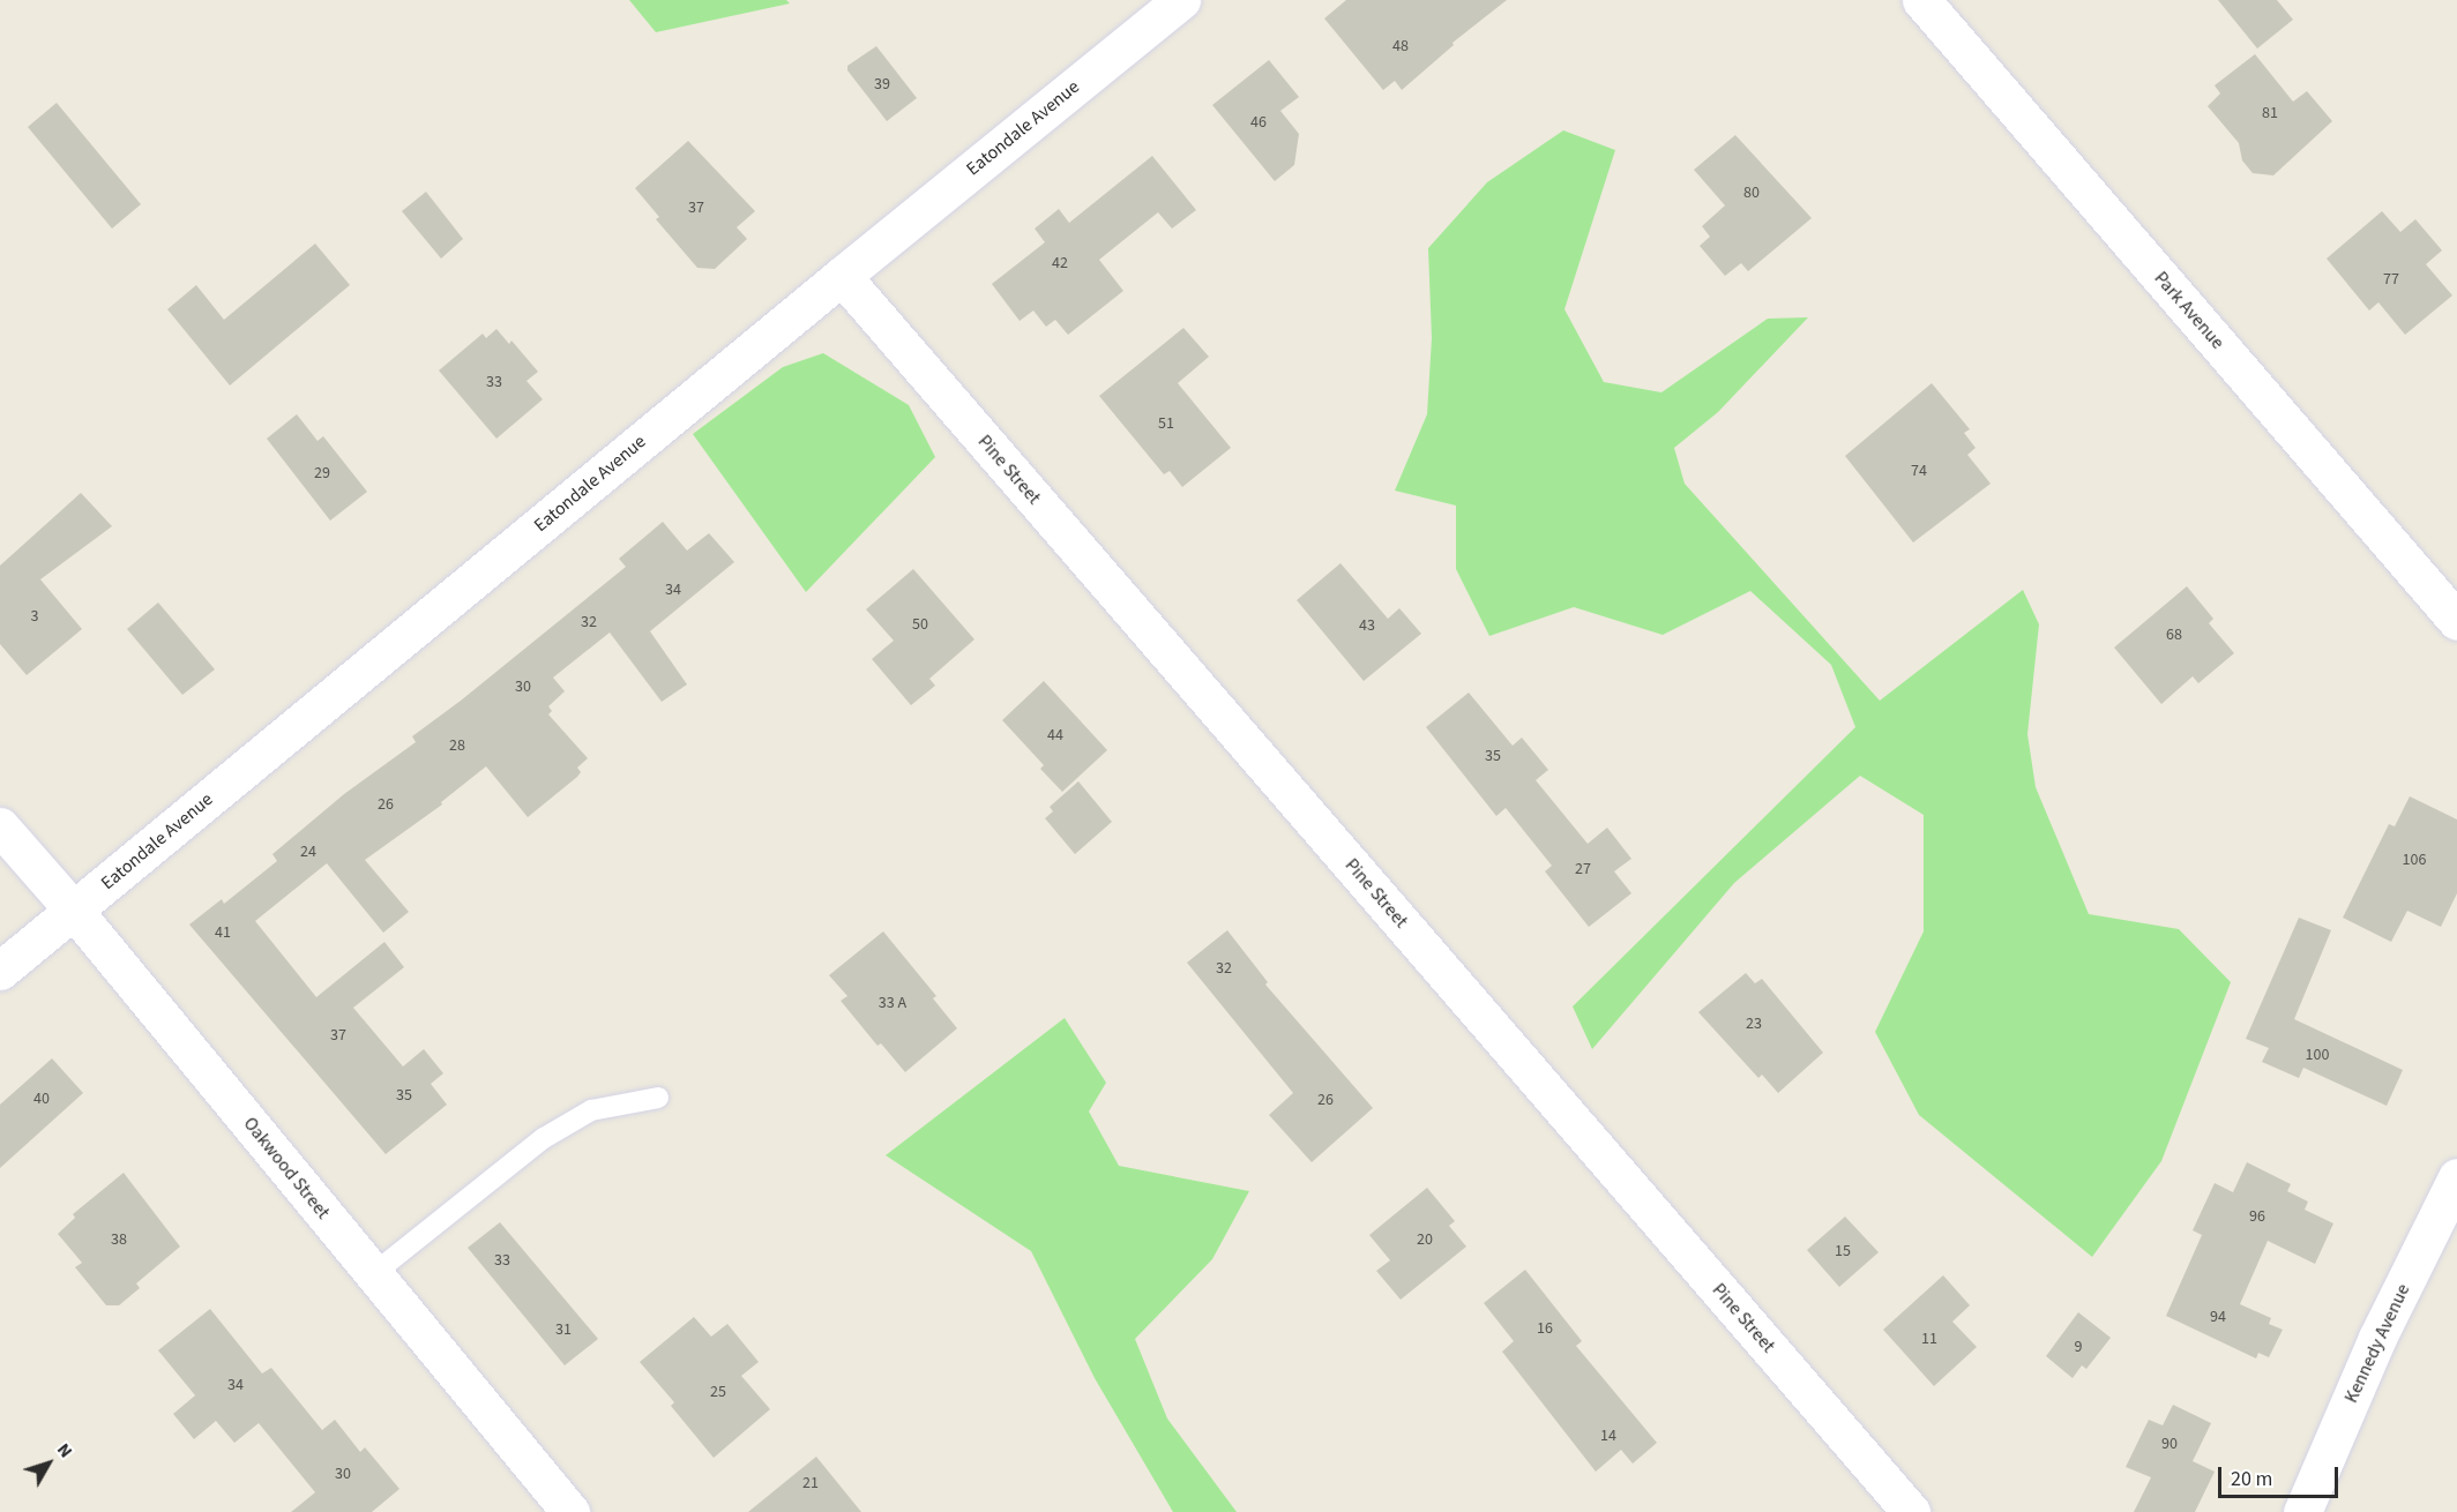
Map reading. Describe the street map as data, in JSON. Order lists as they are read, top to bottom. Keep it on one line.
{"streets":{"street":["Eatondale Avenue","Park Avenue","Pine Street","Oakwood Street","Kennedy Avenue"]},"crossings":[["Eatondale Avenue","Pine Street"],["Eatondale Avenue","Oakwood Street"]],"house_numbers":["48","39","81","46","80","37","42","77","33","51","74","29","34","3","32","50","43","68","30","44","28","35","26","24","106","27","41","32","33 A","23","37","100","35","40","26","96","38","20","15","33","94","16","31","11","9","34","25","14","90","30","21"],"scale_bar":"20 m","north":"top right"}
